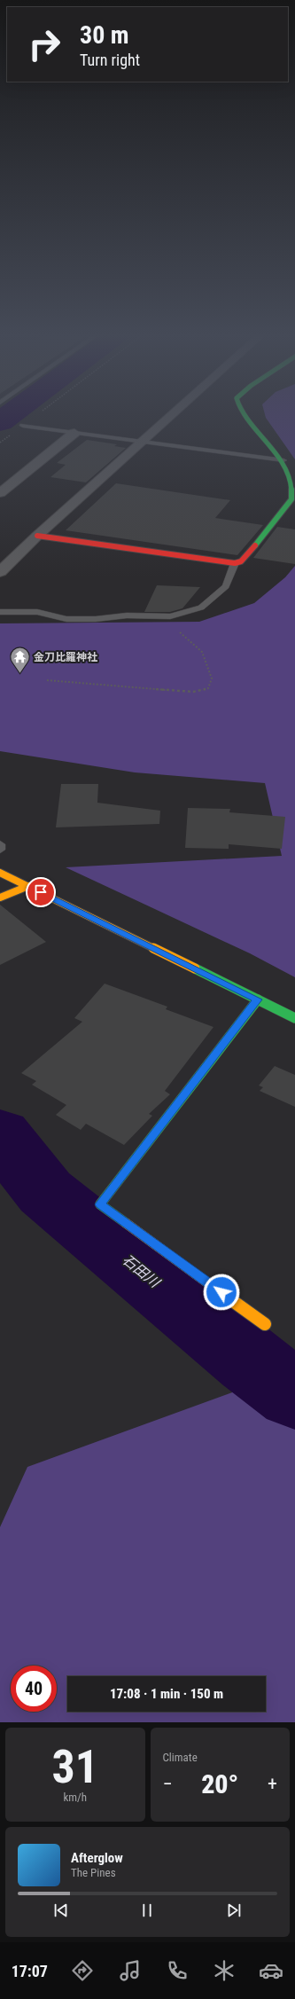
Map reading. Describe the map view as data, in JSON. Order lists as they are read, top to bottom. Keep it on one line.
{"water":["石田川"],"places":{"temple":["金刀比羅神社"]},"page":{"turn":["30 m","Turn right"],"limit":"40","trip":"17:08 · 1 min · 150 m","tile":[["31","km/h"],"Climate"],"heat":["−","20°","+"],"song":["Afterglow","The Pines"],"tabs":"17:07"}}
